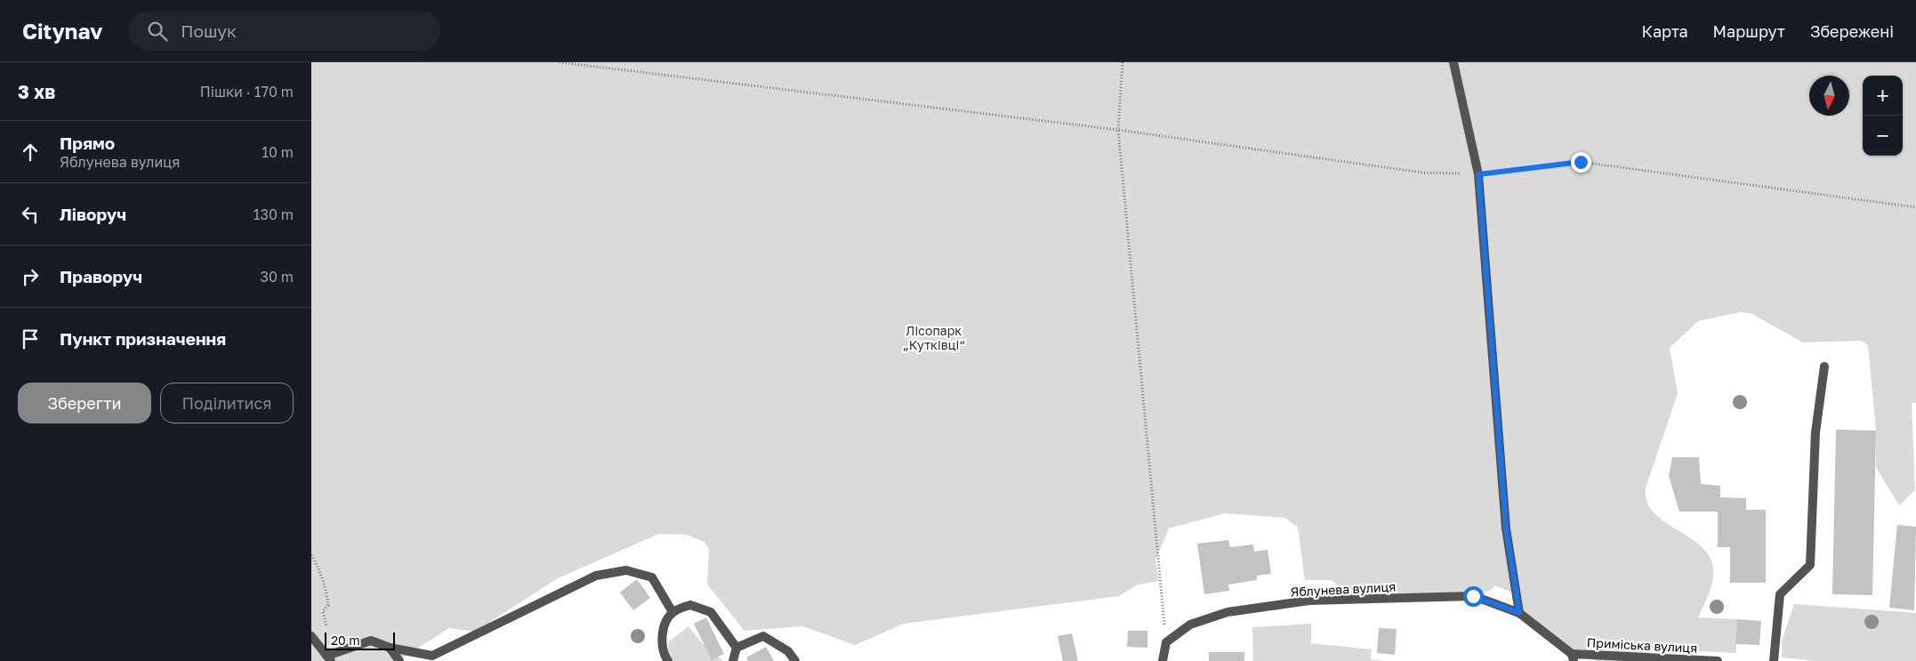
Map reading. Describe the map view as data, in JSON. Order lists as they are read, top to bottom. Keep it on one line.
{"streets":{"street":["Яблунева вулиця","Приміська вулиця"]},"crossings":[["Яблунева вулиця","Приміська вулиця"]],"parks":["Лісопарк „Кутківці“"],"scale_bar":"20 m","north":"bottom","page":{"header":"Citynav","search":"Пошук","nav":["Карта","Маршрут","Збережені"],"heading":["3 хв","Пішки · 170 m"],"map_buttons":["+","−"],"list":[["Прямо","Яблунева вулиця","10 m"],["Ліворуч","130 m"],["Праворуч","30 m"],"Пункт призначення"],"buttons":["Зберегти","Поділитися"],"scale":"20 m"}}
